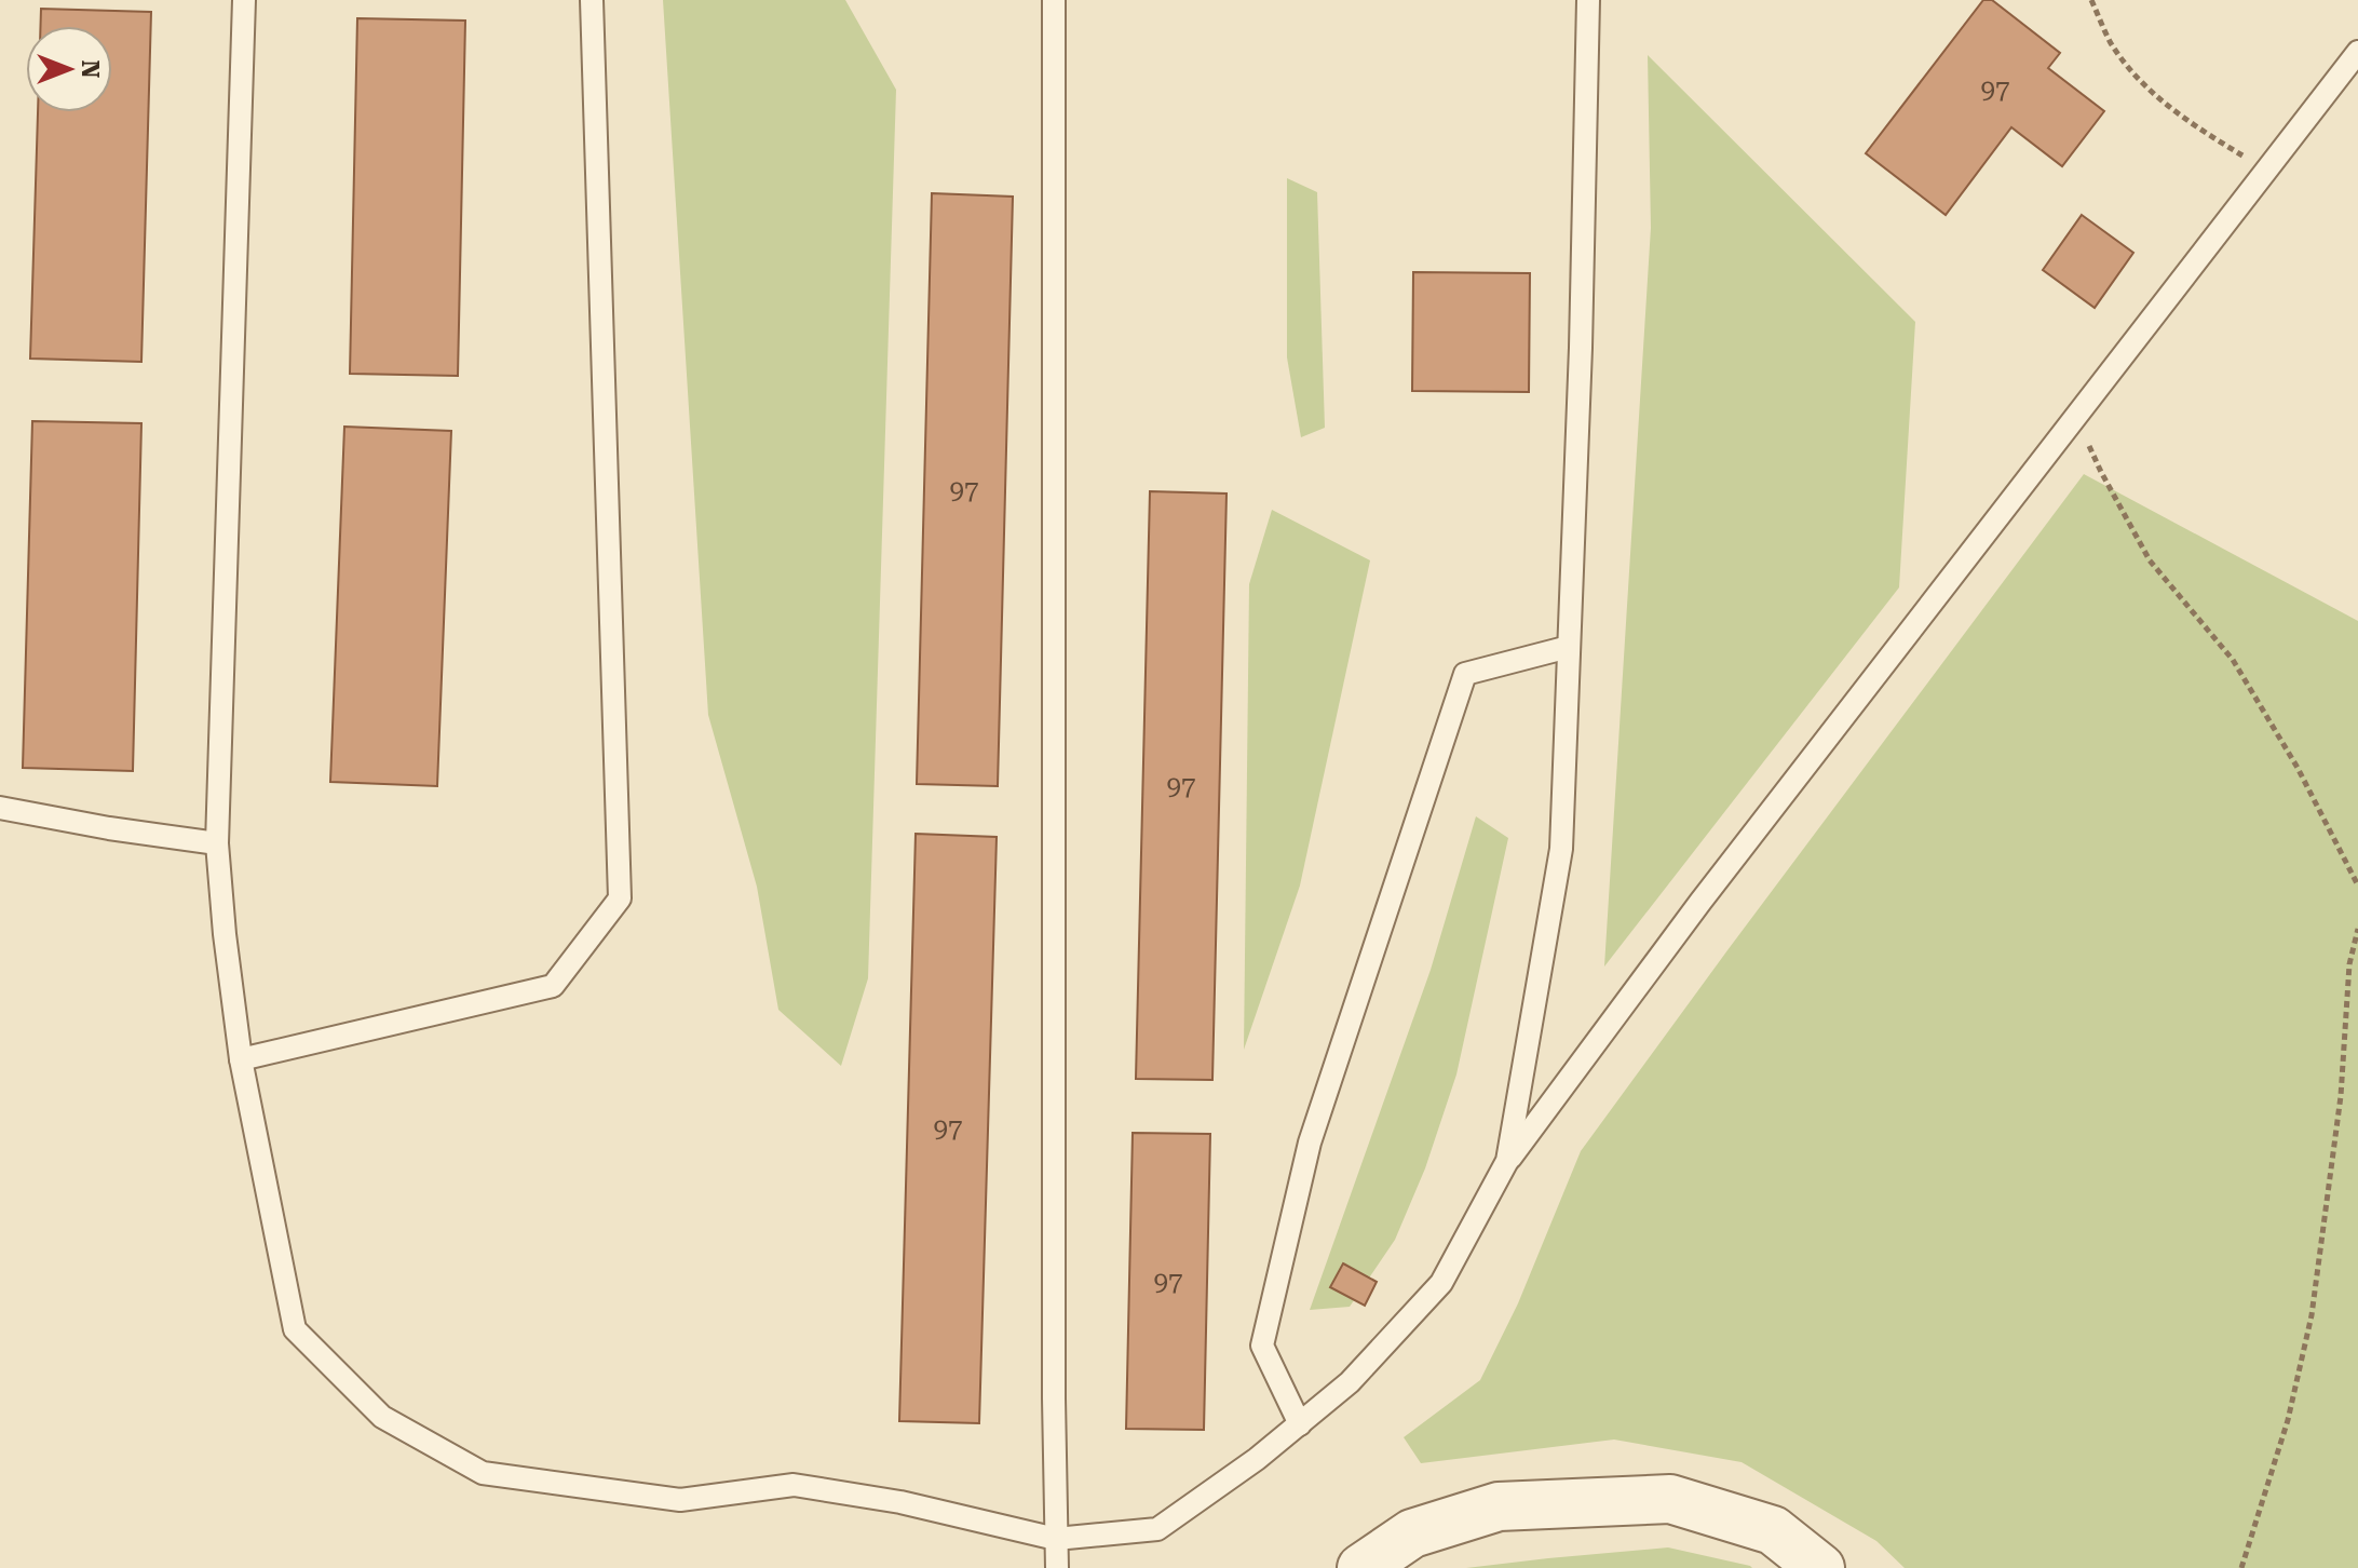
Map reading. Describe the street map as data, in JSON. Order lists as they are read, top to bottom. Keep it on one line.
{"house_numbers":["97","97","97","97","97"],"north":"right"}
